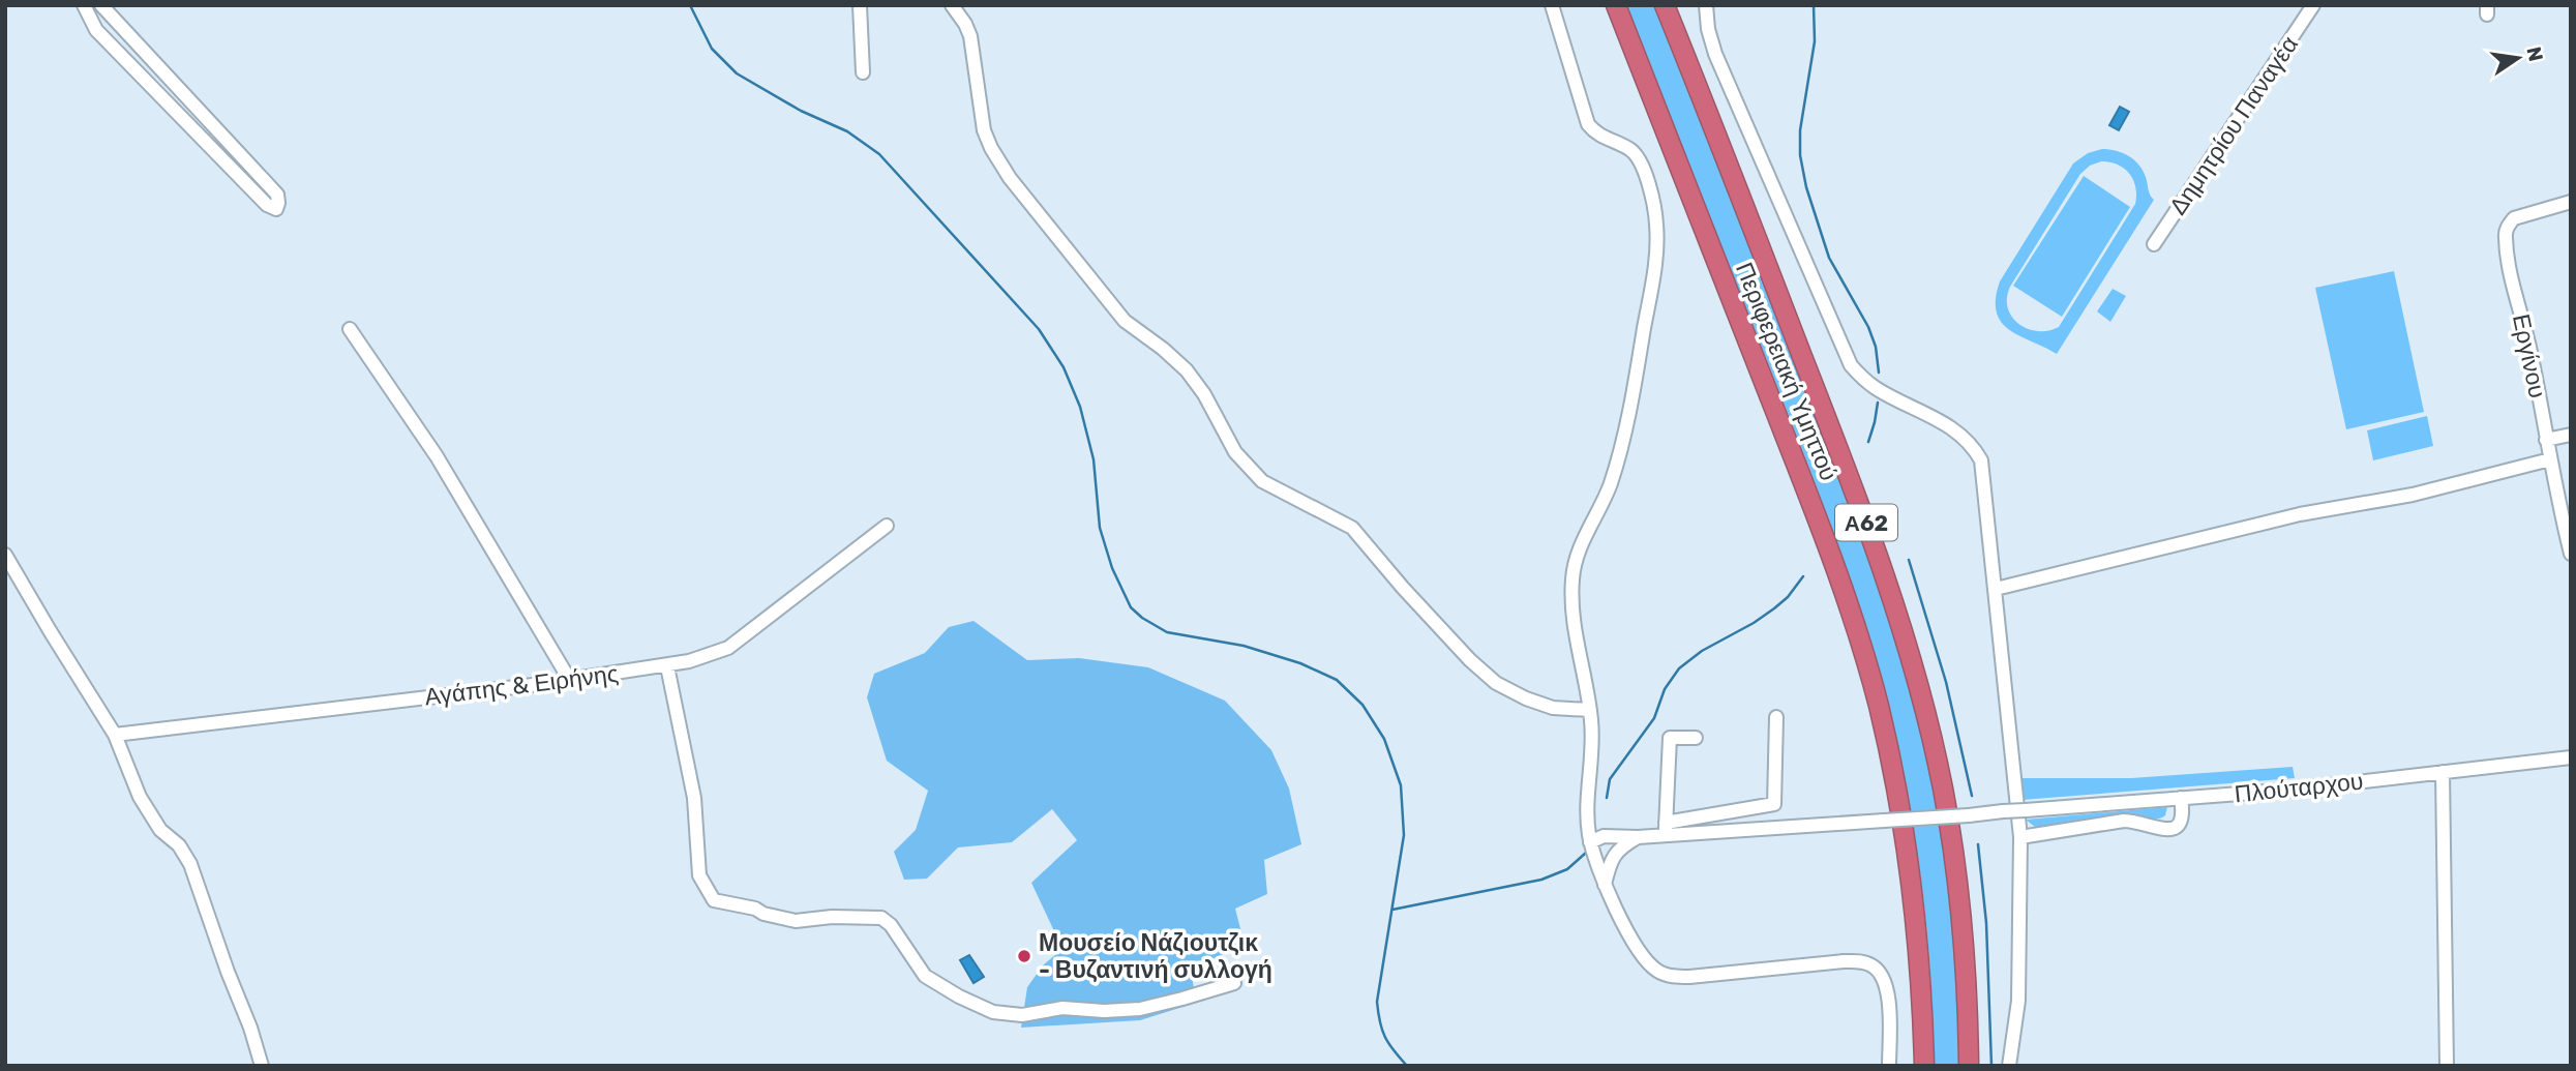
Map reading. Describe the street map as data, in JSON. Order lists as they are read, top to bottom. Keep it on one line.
{"streets":{"highway":["Περιφερειακή Υμηττού","Α62"],"street":["Δημητρίου Παναγέα","Εργίνου","Αγάπης & Ειρήνης","Πλούταρχου"]},"places":["Μουσείο Νάζιουτζικ - Βυζαντινή συλλογή"],"north":"right"}
